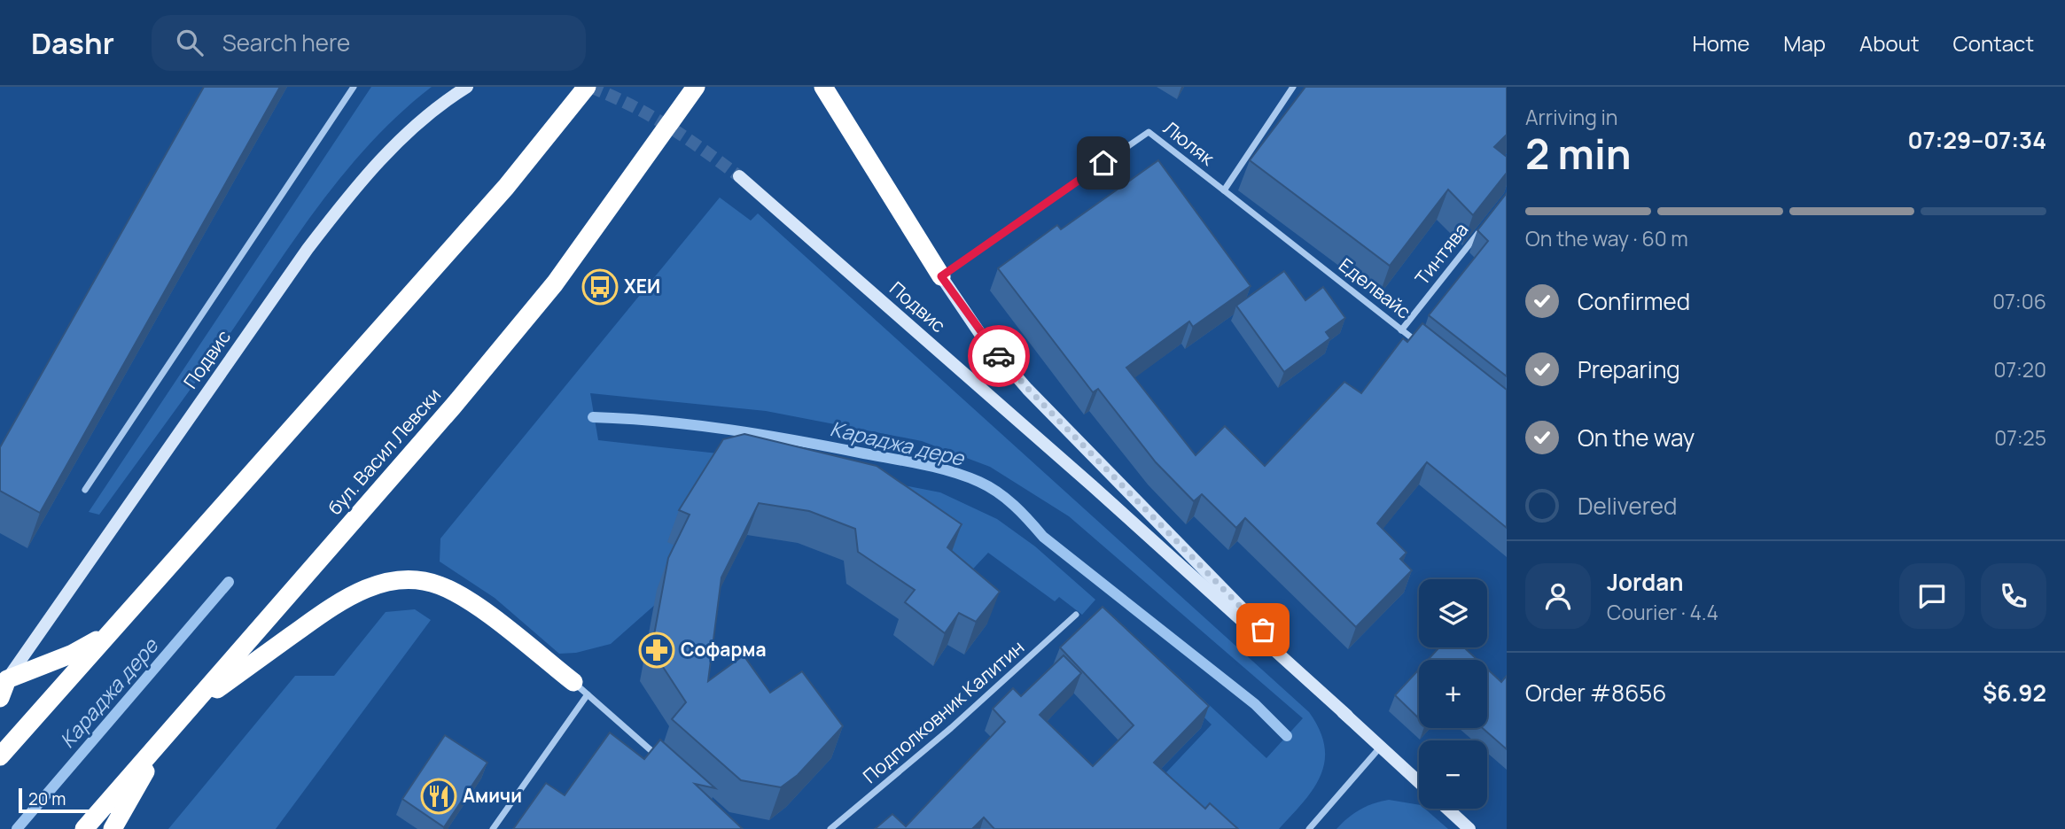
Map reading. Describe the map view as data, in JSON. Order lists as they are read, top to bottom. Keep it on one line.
{"streets":{"highway":["бул. Васил Левски"],"street":["Люляк","Тинтява","Еделвайс","Подвис","Подполковник Калитин"]},"crossings":[["Люляк","Еделвайс"],["Люляк","Подвис"],["Тинтява","Еделвайс"]],"water":["Караджа дере"],"places":{"bus stop":["ХЕИ"],"pharmacy":["Софарма"],"restaurant":["Амичи"]},"scale_bar":"20 m","page":{"header":"Dashr","search":"Search here","nav":["Home","Map","About","Contact"],"heading":["2 min","Arriving in","07:29–07:34"],"panel":["Jordan","Courier · 4.4","Order #8656","$6.92"],"bar":"On the way · 60 m","list":[["Confirmed","07:06"],["Preparing","07:20"],["On the way","07:25"],"Delivered"],"map_buttons":["+","−"],"scale":"20 m"}}
